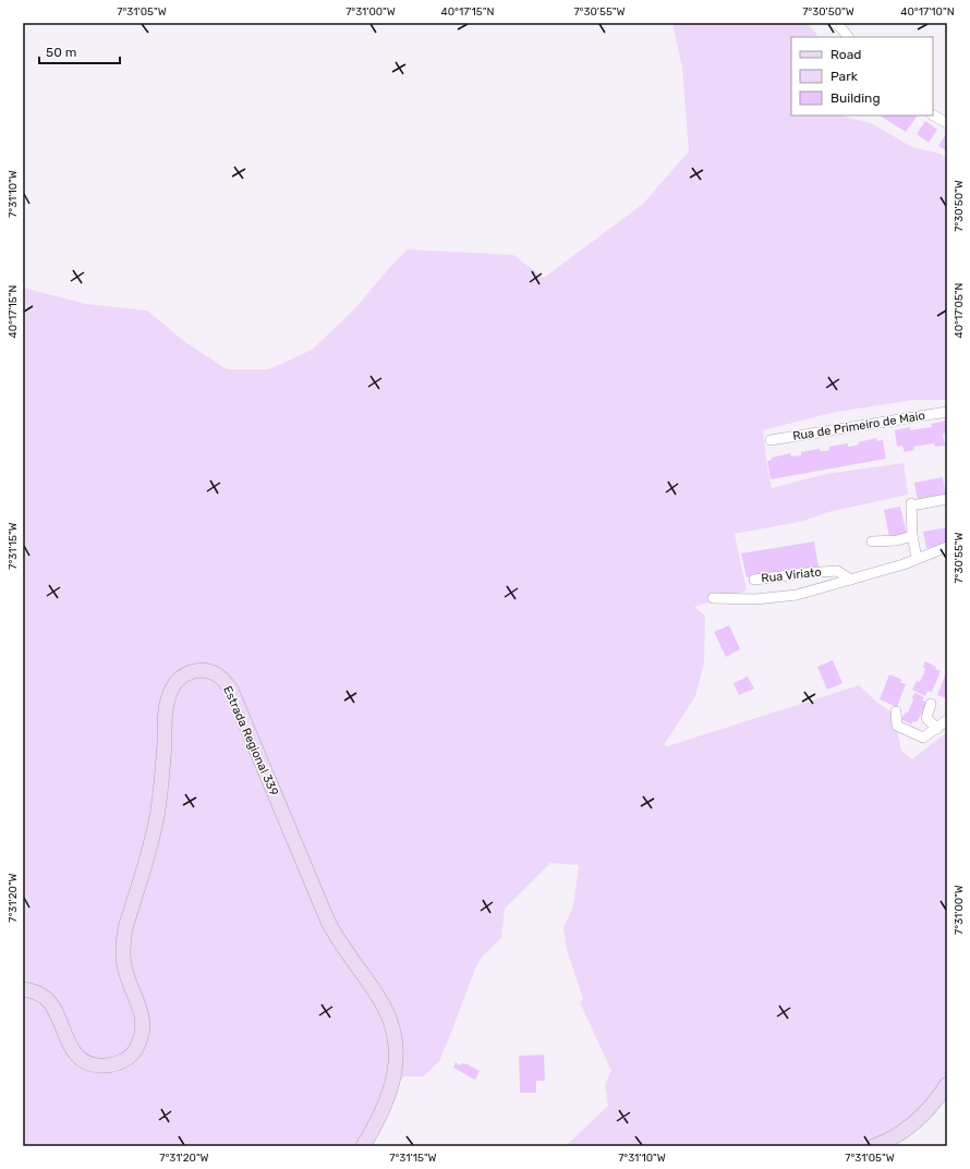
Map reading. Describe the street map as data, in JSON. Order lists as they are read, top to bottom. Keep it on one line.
{"streets":{"main road":["Estrada Regional 339"],"street":["Rua de Primeiro de Maio","Rua Viriato"]},"legend":["Road","Park","Building"],"scale_bar":"50 m","coordinates":["7°31'05\"W","7°31'00\"W","40°17'15\"N","7°30'55\"W","7°30'50\"W","40°17'10\"N","7°31'10\"W","40°17'05\"N","7°31'15\"W","7°31'20\"W"]}
